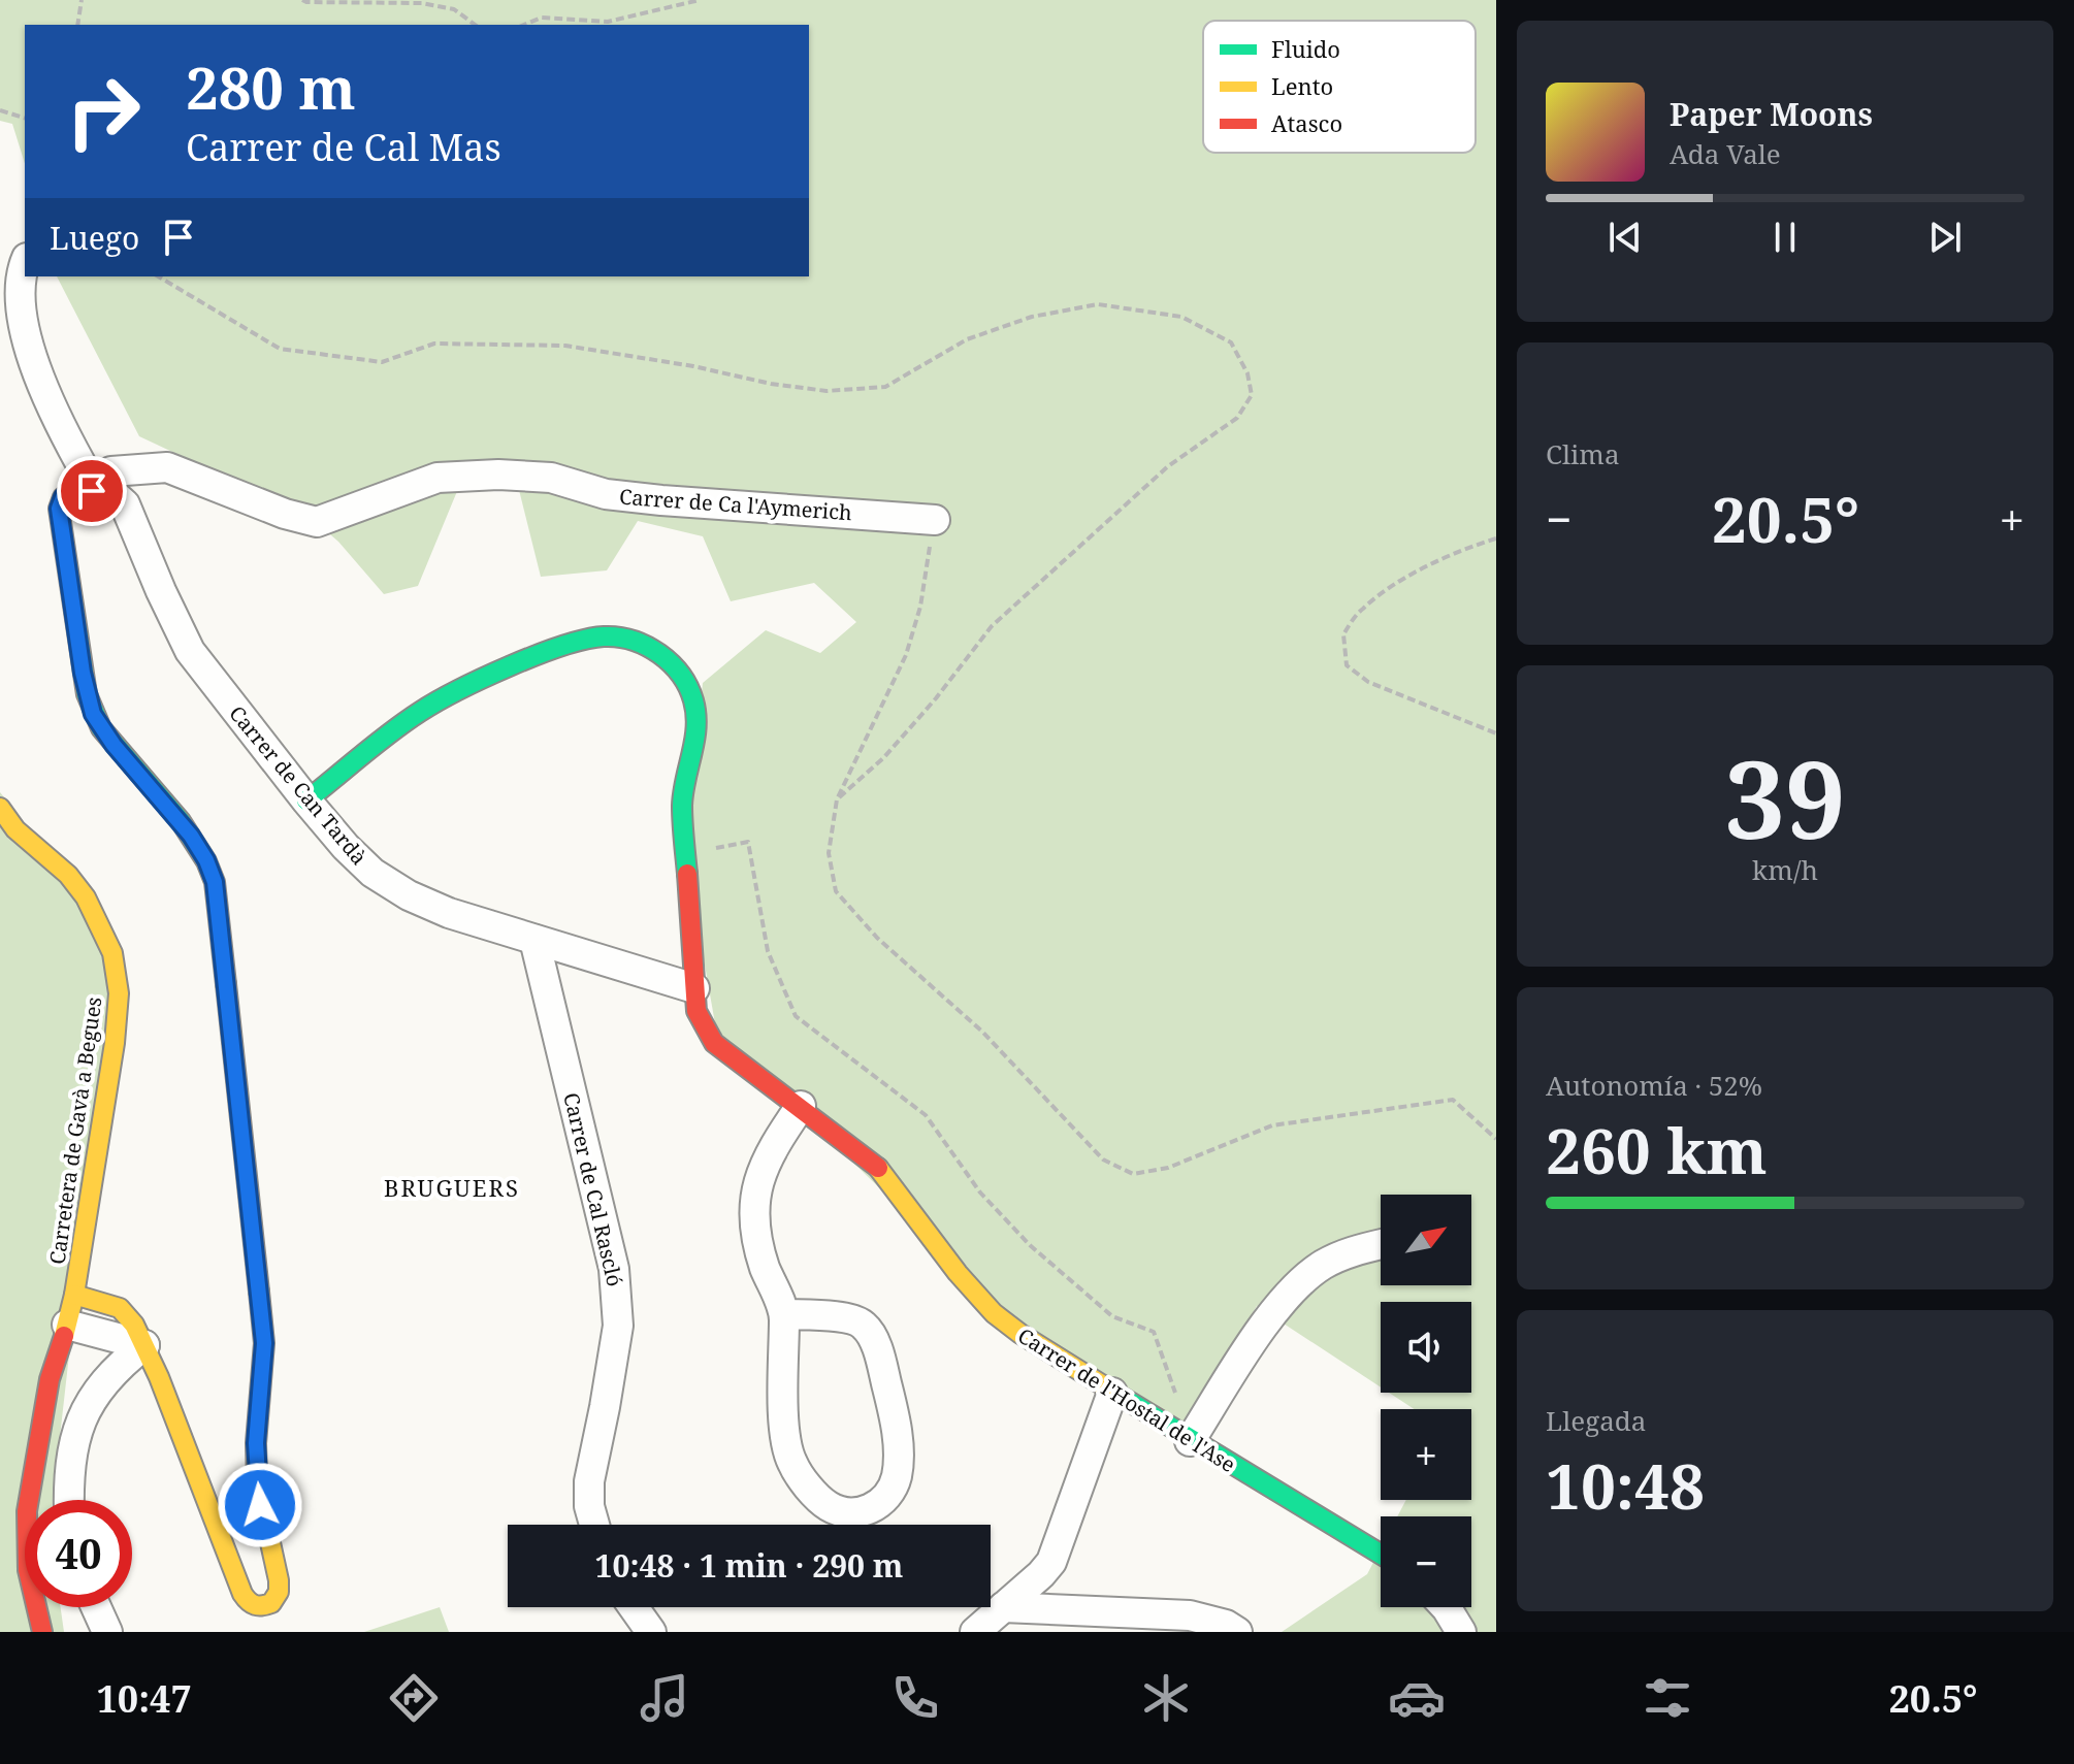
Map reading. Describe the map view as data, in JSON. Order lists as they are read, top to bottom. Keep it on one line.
{"streets":{"street":["Carrer de Ca l'Aymerich","Carrer de Can Tardà","Carretera de Gavà a Begues","Carrer de Cal Rascló","Carrer de l'Hostal de l'Ase"]},"crossings":[["Carrer de Ca l'Aymerich","Carrer de Can Tardà"],["Carrer de Can Tardà","Carrer de Cal Rascló"],["Carrer de Can Tardà","Carrer de l'Hostal de l'Ase"]],"districts":["BRUGUERS"],"legend":["Fluido","Lento","Atasco"],"north":"top right","page":{"turn":["280 m","Carrer de Cal Mas"],"song":["Paper Moons","Ada Vale"],"then":"Luego","tile":["Clima",["39","km/h"],["Autonomía · 52%","260 km"],["Llegada","10:48"]],"heat":["−","20.5°","+"],"map_buttons":["+","−"],"limit":"40","trip":"10:48 · 1 min · 290 m","tabs":["10:47","20.5°"]}}
